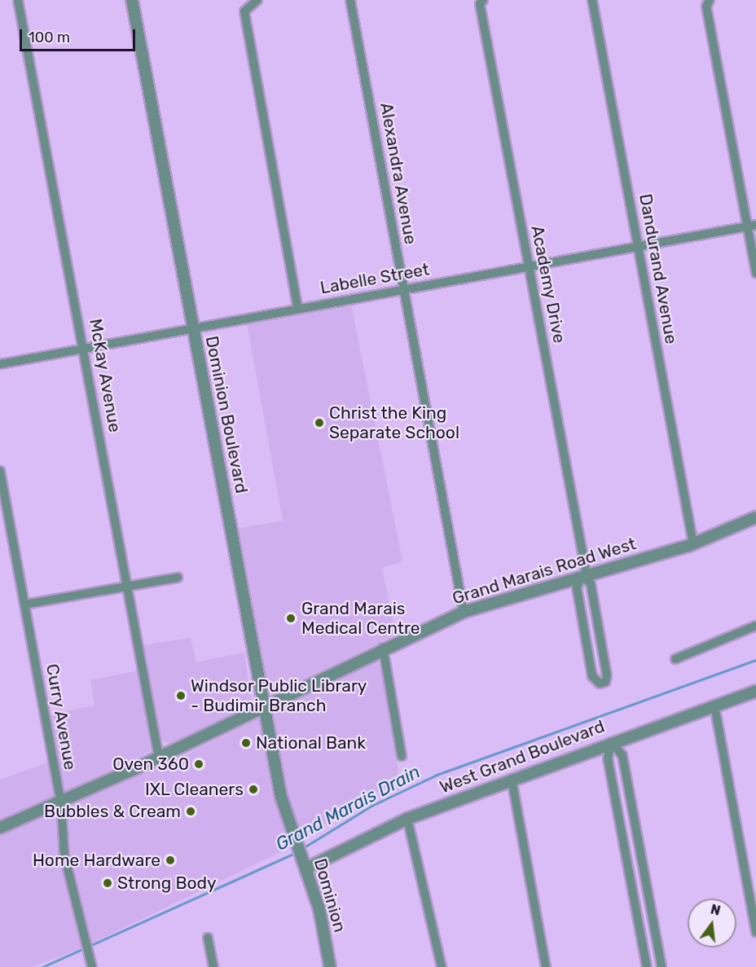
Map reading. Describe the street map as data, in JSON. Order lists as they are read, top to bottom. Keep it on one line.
{"streets":{"street":["Alexandra Avenue","Dandurand Avenue","Labelle Street","Academy Drive","McKay Avenue","Dominion Boulevard","Grand Marais Road West","Curry Avenue","West Grand Boulevard","Dominion"]},"crossings":[["Alexandra Avenue","Labelle Street"],["Alexandra Avenue","Grand Marais Road West"],["Dandurand Avenue","Labelle Street"],["Dandurand Avenue","Grand Marais Road West"],["Labelle Street","Academy Drive"],["Labelle Street","McKay Avenue"],["Labelle Street","Dominion Boulevard"],["Academy Drive","Grand Marais Road West"],["McKay Avenue","Grand Marais Road West"],["Dominion Boulevard","Grand Marais Road West"],["Dominion Boulevard","Dominion"],["Grand Marais Road West","Curry Avenue"],["West Grand Boulevard","Dominion"]],"water":["Grand Marais Drain"],"places":["Christ the King Separate School","Grand Marais Medical Centre","Windsor Public Library - Budimir Branch","National Bank","Oven 360","IXL Cleaners","Bubbles & Cream","Home Hardware","Strong Body"],"scale_bar":"100 m","north":"top"}
